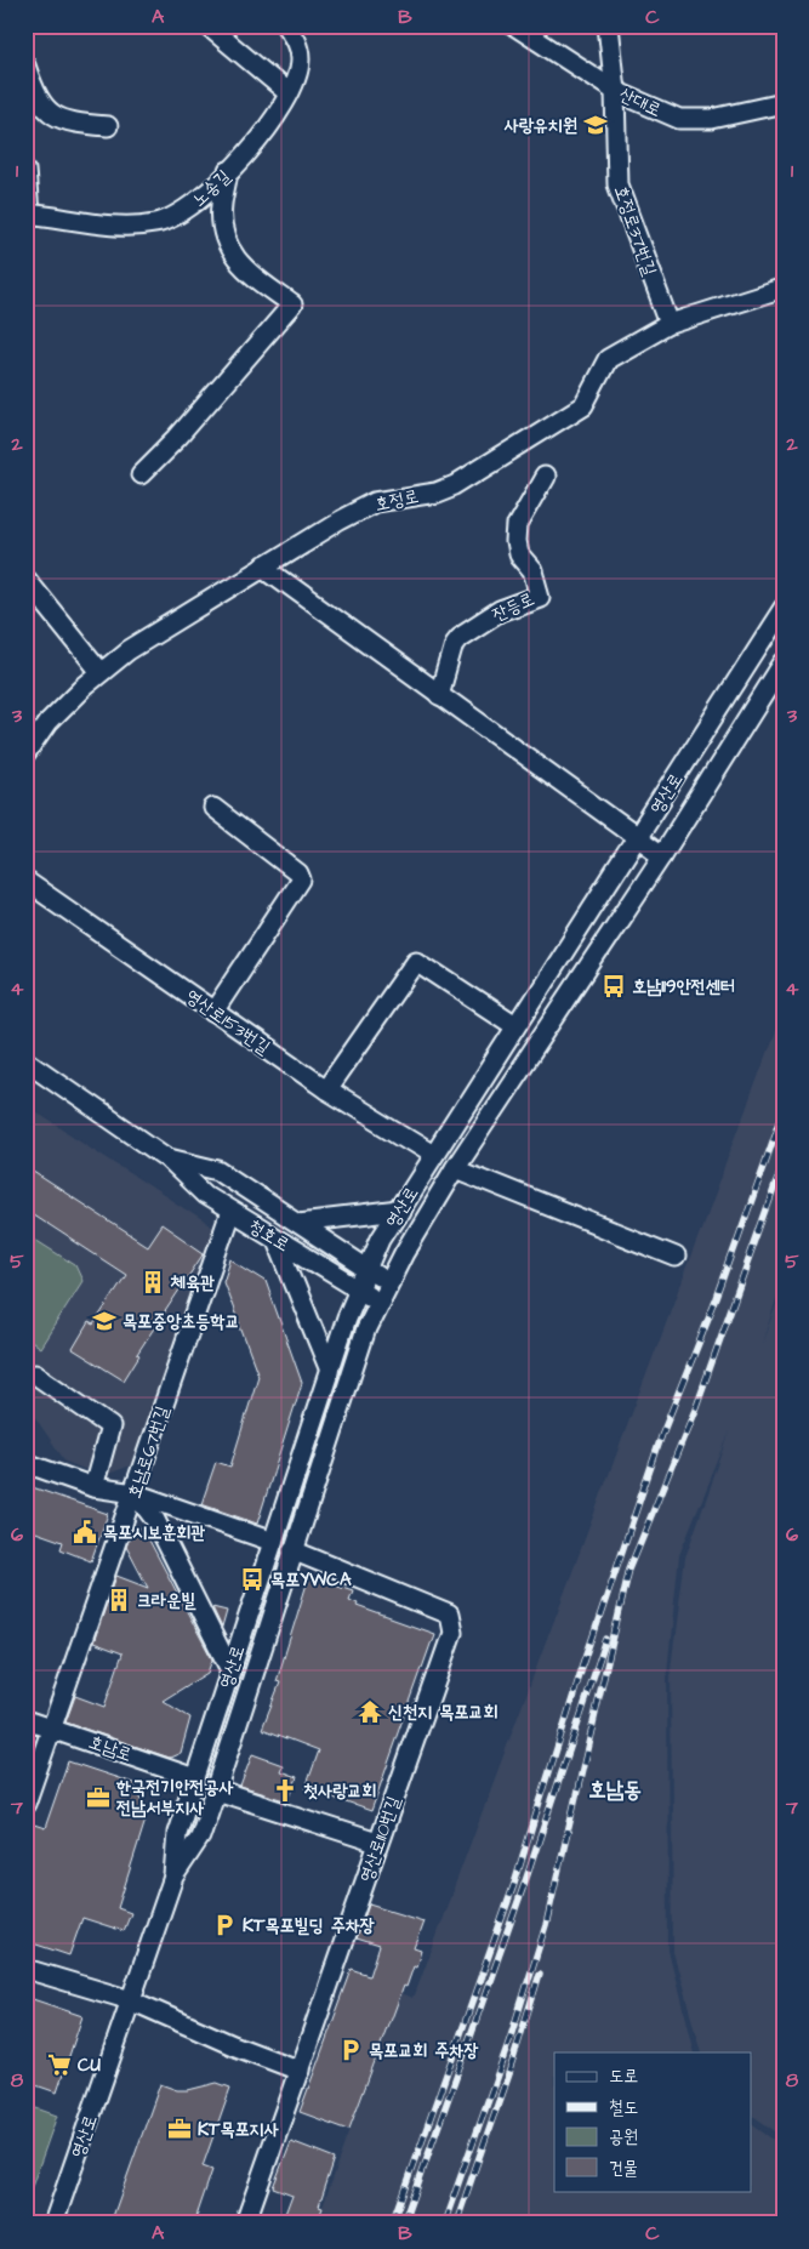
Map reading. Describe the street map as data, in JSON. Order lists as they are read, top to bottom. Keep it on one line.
{"streets":{"street":["산대로","노송길","호정로37번길","호정로","잔등로","영산로","영산로153번길","청호로","호남로67번길","호남로","영산로110번길"]},"crossings":[["산대로","호정로37번길"],["호정로37번길","호정로"],["영산로","영산로153번길"],["영산로","청호로"],["영산로","호남로"],["영산로","영산로110번길"],["청호로","호남로67번길"],["호남로67번길","호남로"]],"districts":["호남동"],"places":{"school or university":["사랑유치원","목포중앙초등학교"],"bus stop":["호남119안전센터","목포YWCA"],"building":["체육관","크라운빌"],"public building":["목포시보훈회관"],"temple":["신천지 목포교회"],"church":["첫사랑교회"],"office":["한국전기안전공사 전남서부지사","KT목포지사"],"parking":["KT목포빌딩 주차장","목포교회 주차장"],"supermarket":["CU"]},"legend":["도로","철도","공원","건물"],"grid":{"columns":["A","B","C"],"rows":["1","2","3","4","5","6","7","8"]}}
